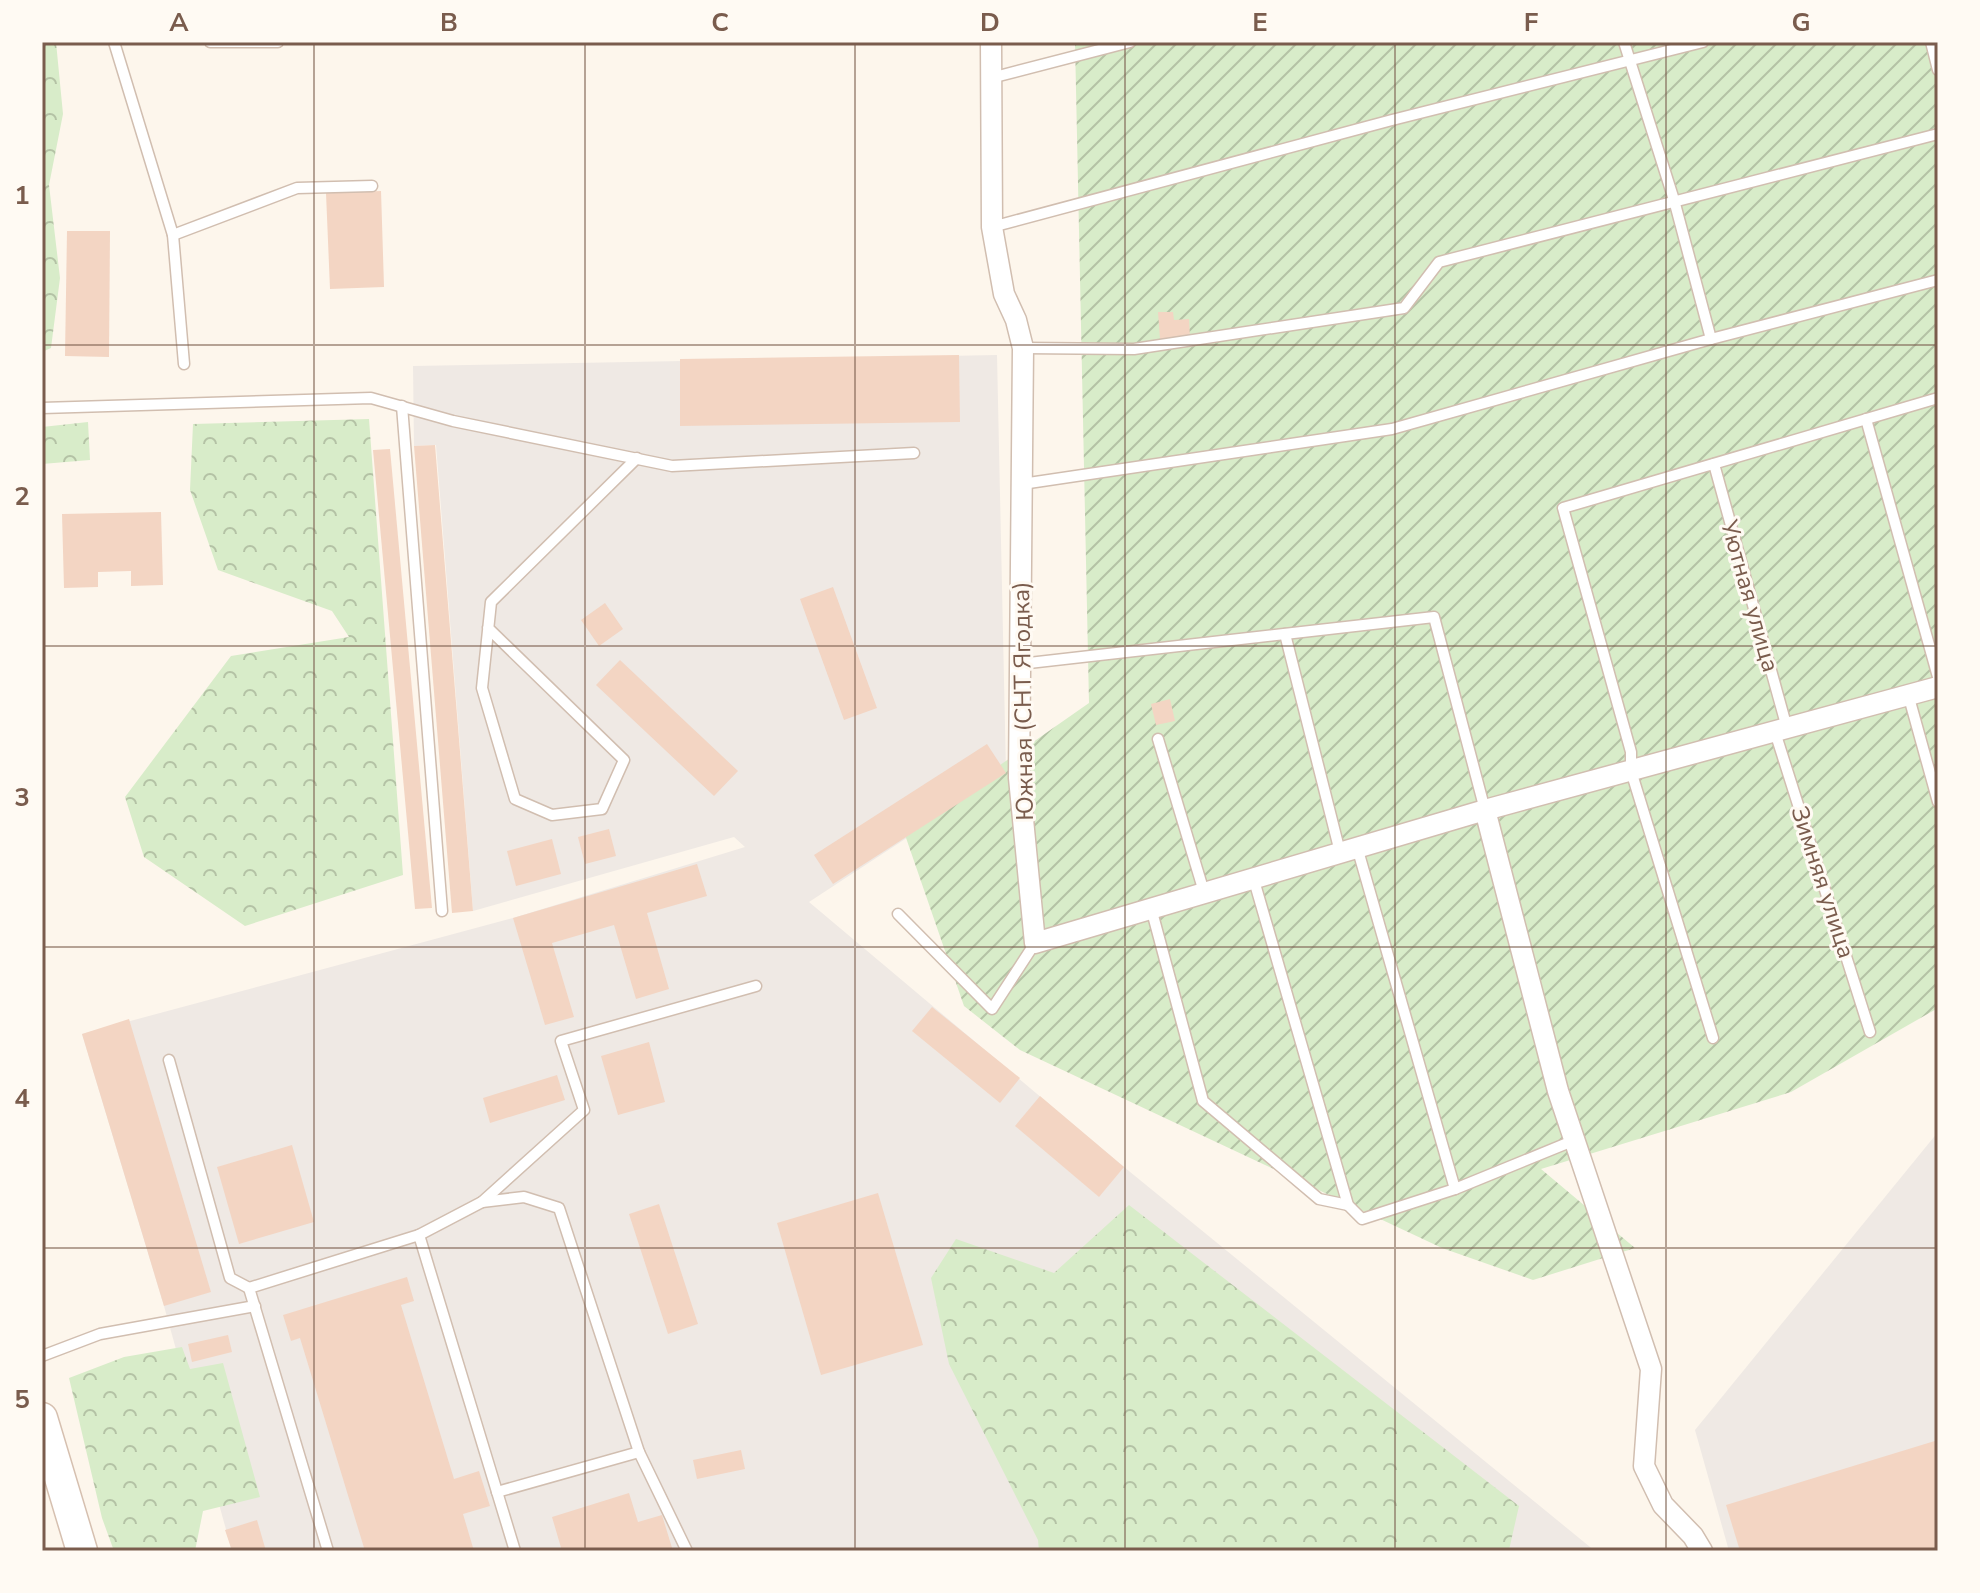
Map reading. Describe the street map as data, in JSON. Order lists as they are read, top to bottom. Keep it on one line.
{"streets":{"street":["Южная (СНТ Ягодка)"],"lane":["Уютная улица","Зимняя улица"]},"crossings":[["Уютная улица","Зимняя улица"]],"grid":{"columns":["A","B","C","D","E","F","G"],"rows":["1","2","3","4","5"]}}
